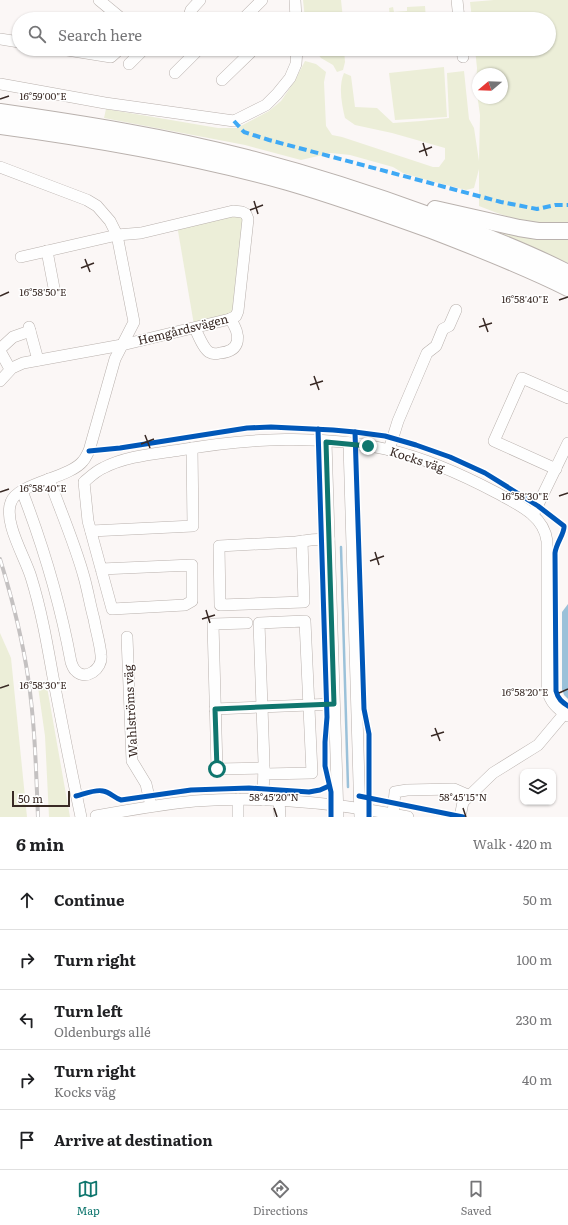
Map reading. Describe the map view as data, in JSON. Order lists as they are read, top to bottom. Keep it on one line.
{"streets":{"street":["Hemgårdsvägen","Kocks väg","Wahlströms väg"]},"scale_bar":"50 m","north":"left","page":{"search":"Search here","scale":"50 m","heading":["6 min","Walk · 420 m"],"list":[["Continue","50 m"],["Turn right","100 m"],["Turn left","Oldenburgs allé","230 m"],["Turn right","Kocks väg","40 m"],"Arrive at destination"],"nav":["Map","Directions","Saved"]},"coordinates":["16°59'00\"E","16°58'50\"E","16°58'40\"E","16°58'30\"E","16°58'20\"E","58°45'20\"N","58°45'15\"N"]}
